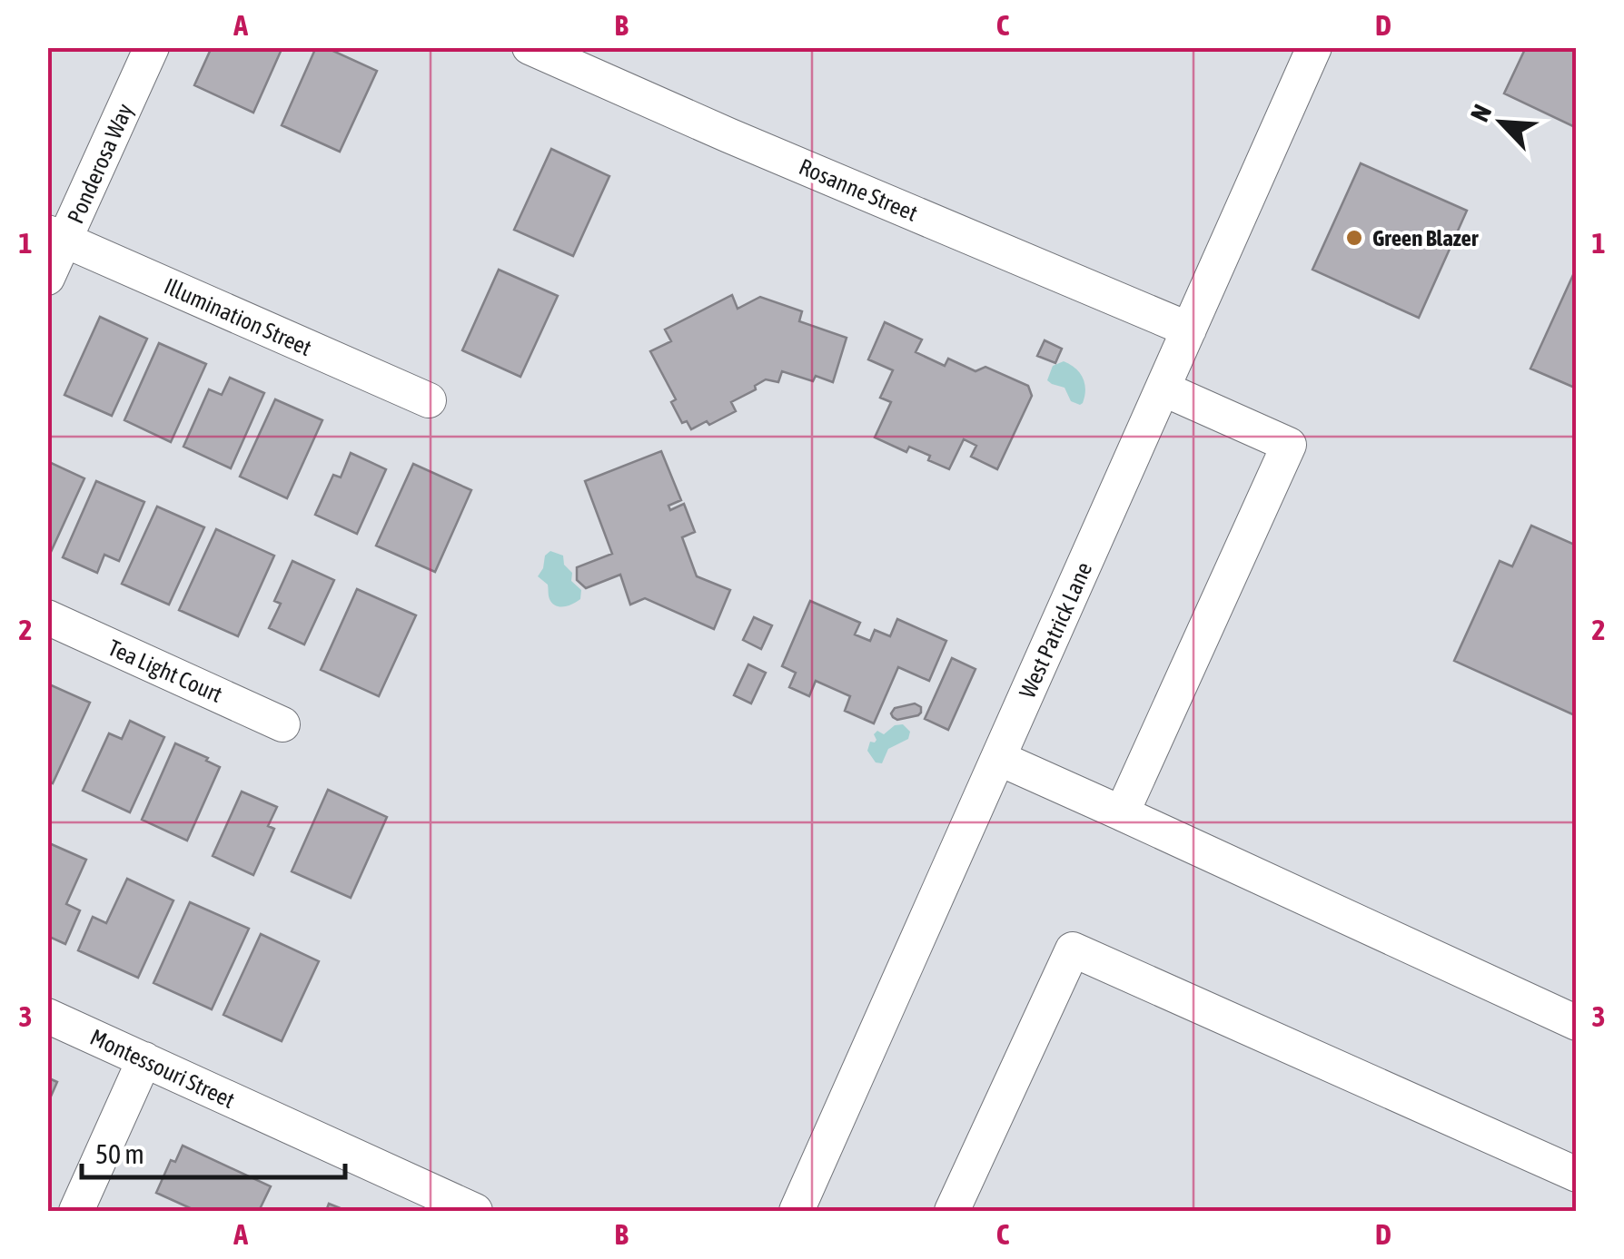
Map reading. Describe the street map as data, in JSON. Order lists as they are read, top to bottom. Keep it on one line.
{"streets":{"street":["Ponderosa Way","Rosanne Street","Illumination Street","West Patrick Lane","Tea Light Court","Montessouri Street"]},"crossings":[["Ponderosa Way","Illumination Street"],["Rosanne Street","West Patrick Lane"]],"places":["Green Blazer"],"scale_bar":"50 m","north":"top left","grid":{"columns":["A","B","C","D"],"rows":["1","2","3"]}}
